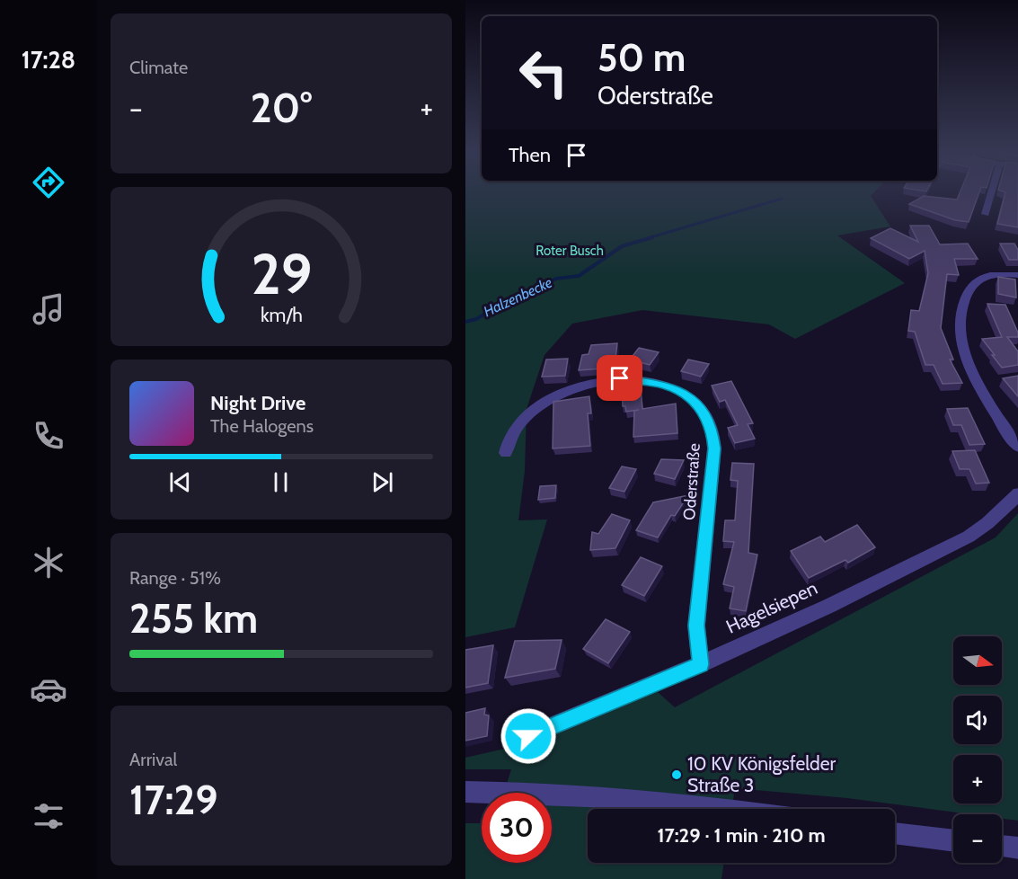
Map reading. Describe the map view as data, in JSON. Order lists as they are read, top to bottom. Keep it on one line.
{"streets":{"street":["Oderstraße","Hagelsiepen"]},"crossings":[["Oderstraße","Hagelsiepen"]],"water":["Halzenbecke"],"parks":["Roter Busch"],"places":["10 KV Königsfelder Straße 3"],"north":"right","page":{"tabs":"17:28","tile":["Climate",["Range · 51%","255 km"],["Arrival","17:29"]],"turn":["50 m","Oderstraße"],"heat":["−","20°","+"],"then":"Then","song":["Night Drive","The Halogens"],"map_buttons":["+","−"],"limit":"30","trip":"17:29 · 1 min · 210 m","gauge":["29","km/h"]}}
